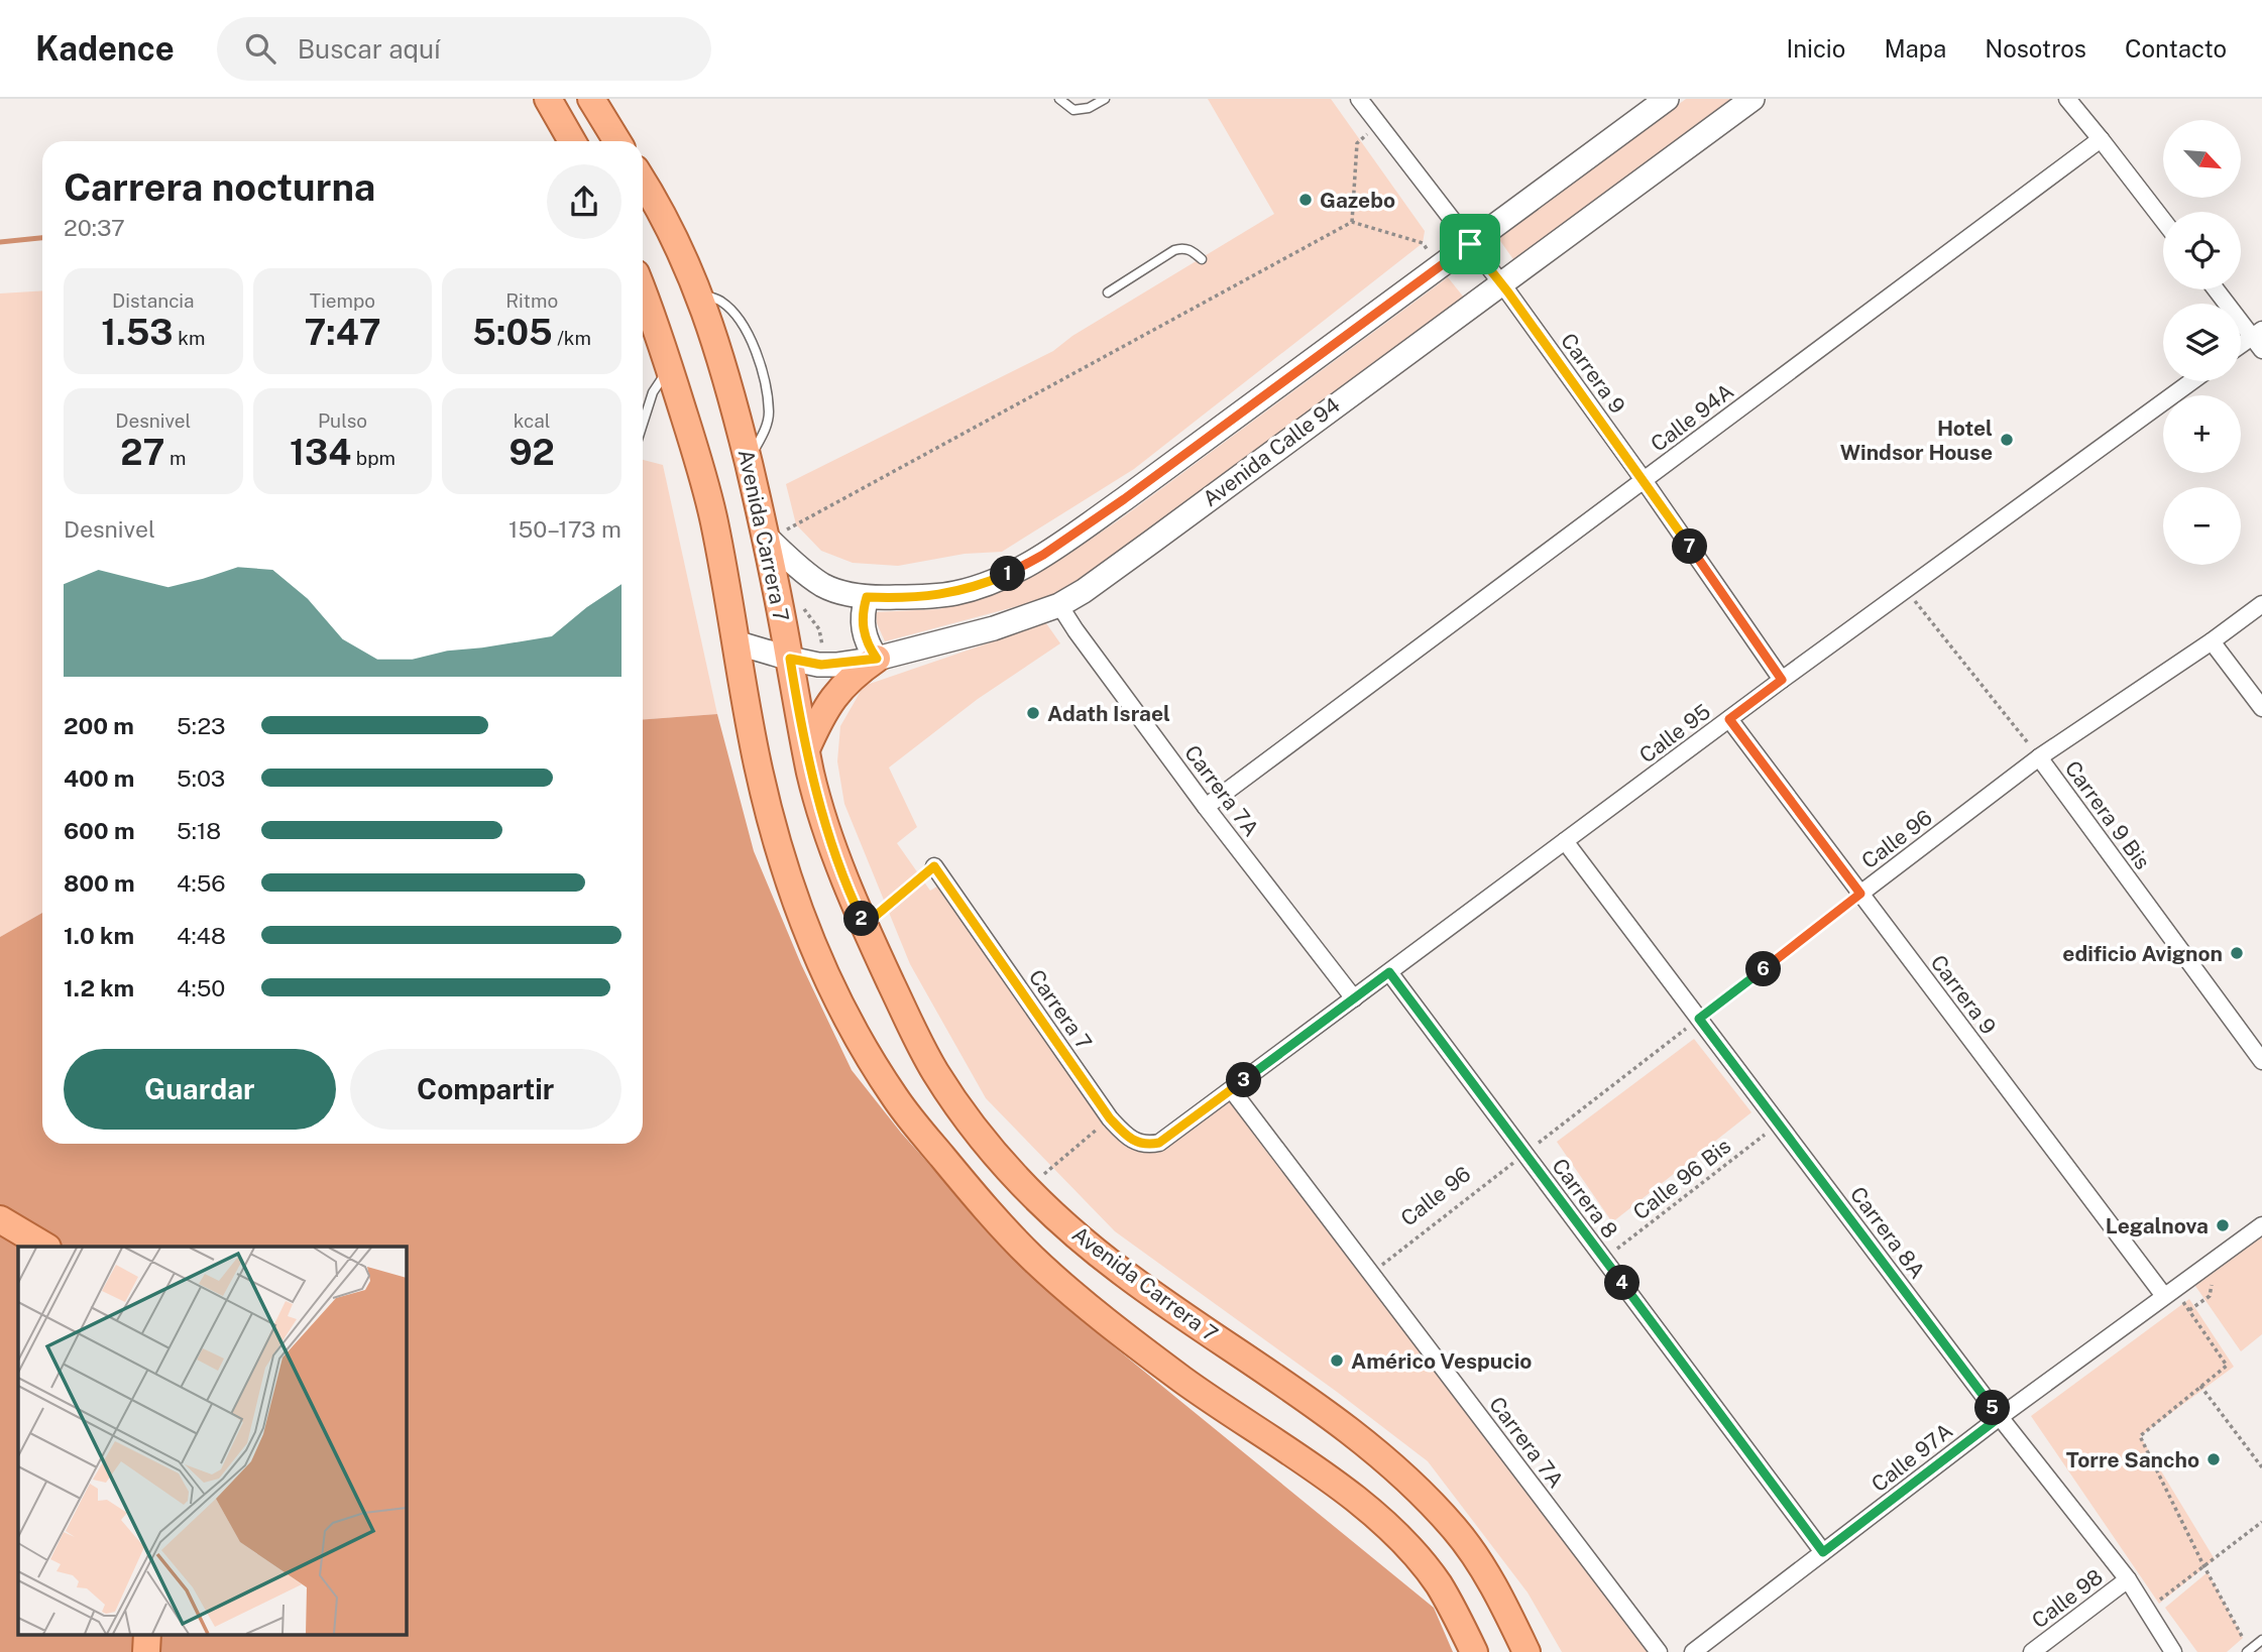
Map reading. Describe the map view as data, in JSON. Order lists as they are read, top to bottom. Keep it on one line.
{"streets":{"main road":["Avenida Calle 94","Avenida Carrera 7"],"street":["Carrera 9","Calle 94A","Calle 95","Carrera 7A","Carrera 9 Bis","Calle 96","Carrera 7","Carrera 8","Carrera 8A","Calle 97A","Calle 98"],"path":["Calle 96 Bis"]},"crossings":[["Carrera 9","Calle 94A"],["Carrera 9","Avenida Calle 94"],["Carrera 9","Calle 95"],["Carrera 9","Calle 96"],["Carrera 9","Calle 97A"],["Calle 94A","Carrera 7A"],["Avenida Calle 94","Avenida Carrera 7"],["Avenida Calle 94","Carrera 7A"],["Calle 95","Carrera 7A"],["Calle 95","Carrera 7"],["Calle 95","Carrera 8"],["Calle 95","Carrera 8A"],["Carrera 7A","Calle 96"],["Carrera 9 Bis","Calle 96"],["Calle 96","Carrera 8"],["Calle 96","Carrera 8A"],["Calle 96 Bis","Carrera 8"],["Calle 96 Bis","Carrera 8A"],["Carrera 8","Calle 97A"],["Carrera 8A","Calle 97A"],["Carrera 8A","Calle 98"]],"places":["Gazebo","Hotel Windsor House","Adath Israel","edificio Avignon","Legalnova","Américo Vespucio","Torre Sancho"],"north":"bottom right","page":{"header":"Kadence","search":"Buscar aquí","nav":["Inicio","Mapa","Nosotros","Contacto"],"map_buttons":["+","−"],"heading":["Carrera nocturna","20:37"],"stats":[["Distancia","1.53 km"],["Tiempo","7:47"],["Ritmo","5:05 /km"],["Desnivel","27 m"],["Pulso","134 bpm"],["kcal","92"]],"chart":["Desnivel","150–173 m"],"pins":["7","1","2","6","3","4","5"],"list":[{"name":"200 m","note":"5:23"},{"name":"400 m","note":"5:03"},{"name":"600 m","note":"5:18"},{"name":"800 m","note":"4:56"},{"name":"1.0 km","note":"4:48"},{"name":"1.2 km","note":"4:50"}],"buttons":["Guardar","Compartir"]}}
